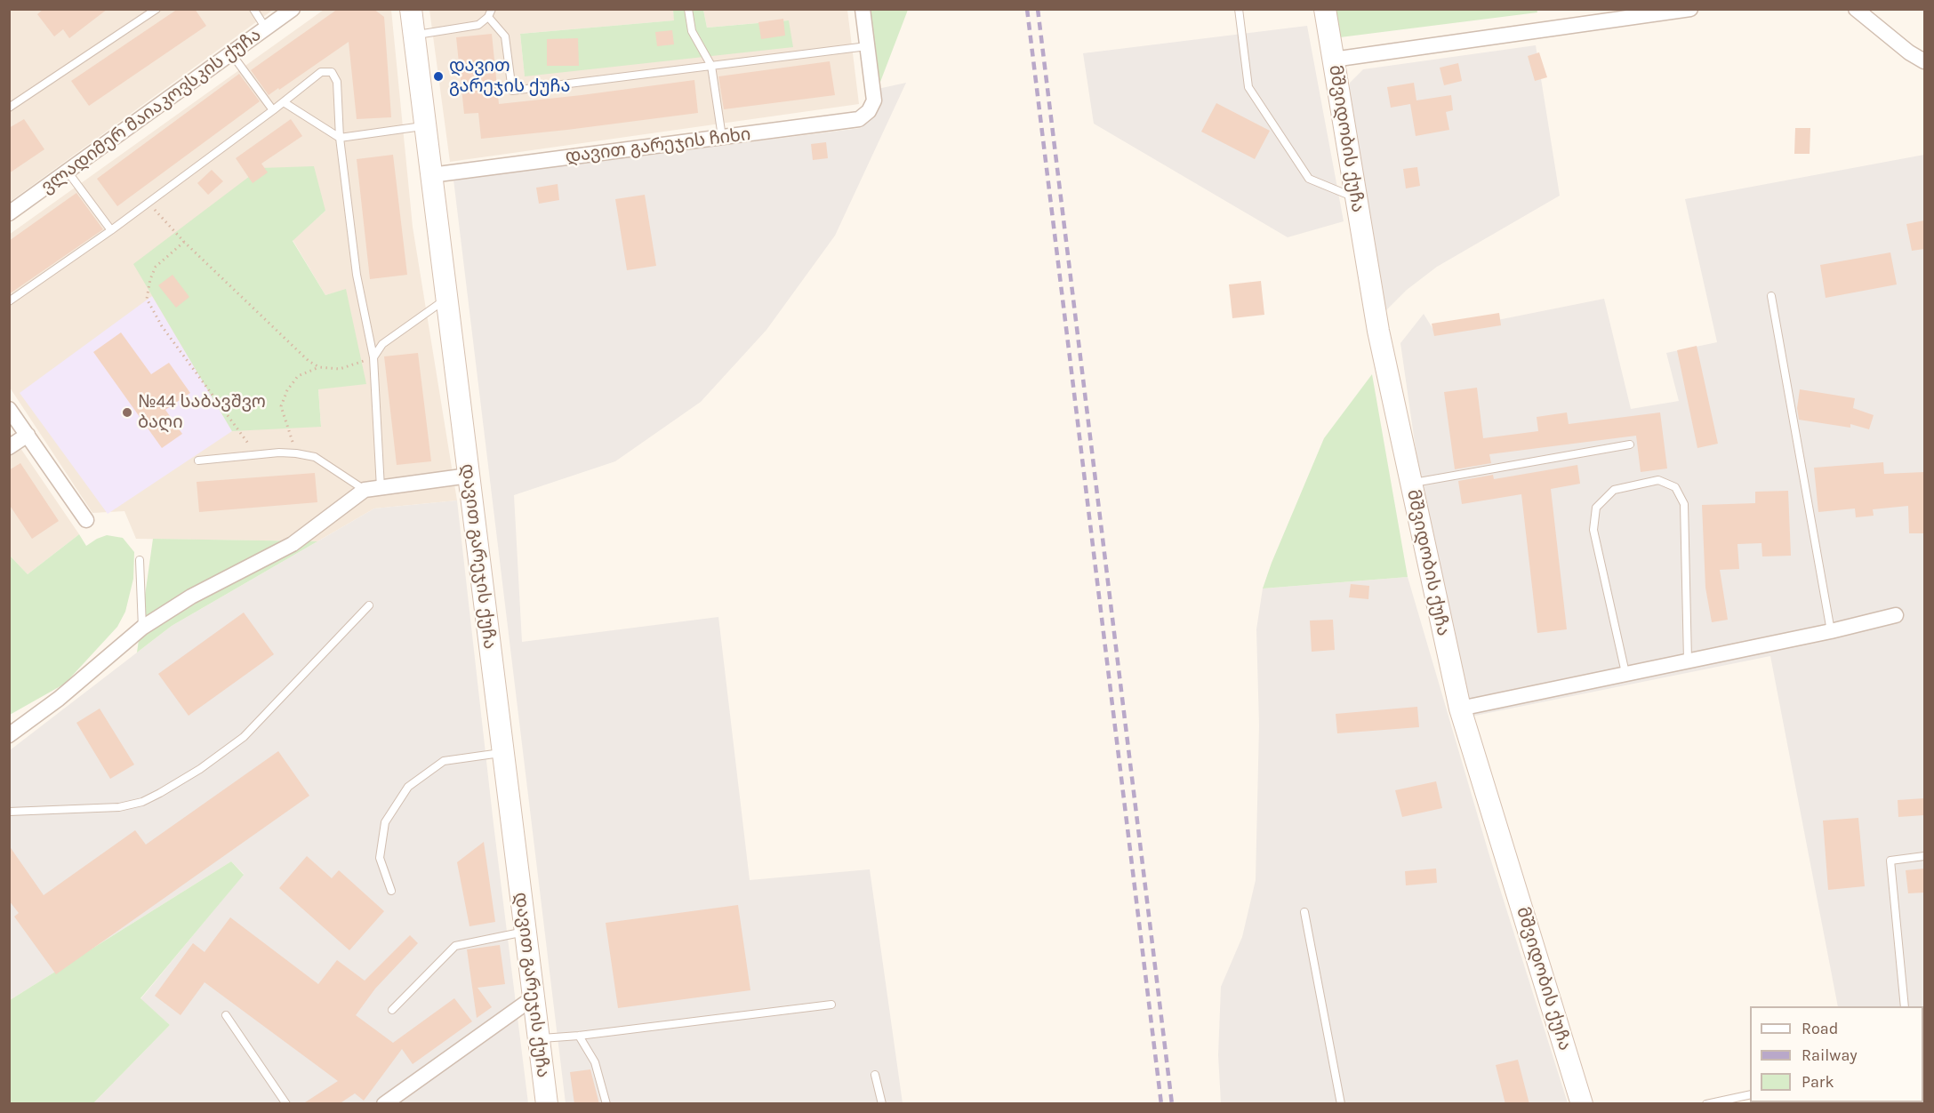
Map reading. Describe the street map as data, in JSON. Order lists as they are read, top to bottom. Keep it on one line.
{"streets":{"main road":["მშვიდობის ქუჩა","დავით გარეჯის ქუჩა"],"street":["ვლადიმერ მაიაკოვსკის ქუჩა","დავით გარეჯის ჩიხი"]},"crossings":[["დავით გარეჯის ჩიხი","დავით გარეჯის ქუჩა"]],"places":["დავით გარეჯის ქუჩა","№44 საბავშვო ბაღი"],"legend":["Road","Railway","Park"]}
